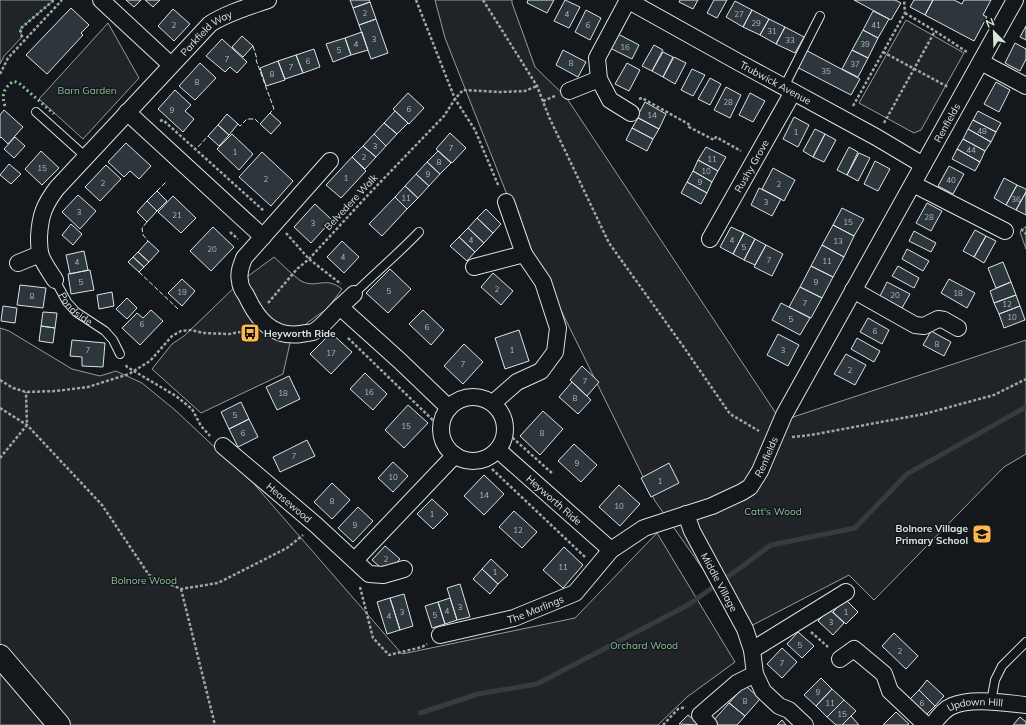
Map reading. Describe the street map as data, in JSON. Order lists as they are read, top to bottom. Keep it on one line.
{"streets":{"street":["Parkfield Way","Trubwick Avenue","Renfields","Rushy Grove","Pondside","Heyworth Ride","Heasewood","Middle Village","The Marlings","Updown Hill"],"path":["Belvedere Walk"]},"crossings":[["Parkfield Way","Pondside"],["Trubwick Avenue","Renfields"],["Trubwick Avenue","Rushy Grove"],["Renfields","Heyworth Ride"],["Renfields","Middle Village"],["Renfields","The Marlings"],["Heyworth Ride","The Marlings"]],"parks":["Barn Garden","Catt's Wood","Bolnore Wood","Orchard Wood"],"places":{"bus stop":["Heyworth Ride"],"school or university":["Bolnore Village Primary School"]},"house_numbers":["2","4","27","29","2","6","41","31","3","33","4","39","16","5","7","6","8","37","7","35","8","8","28","6","9","14","48","1","3","7","44","1","2","11","8","15","10","9","1","2","40","9","2","2","11","36","3","3","21","28","15","3","4","4","13","5","20","4","7","11","4","5","9","2","5","19","18","20","8","7","12","10","5","6","6","6","8","7","1","3","17","7","2","7","16","18","8","5","15","6","8","7","9","10","1","14","8","10","1","9","12","2","11","1","3","4","3","1","5","4","3","5","2","7","9","8","11","6","15"],"north":"top left"}
